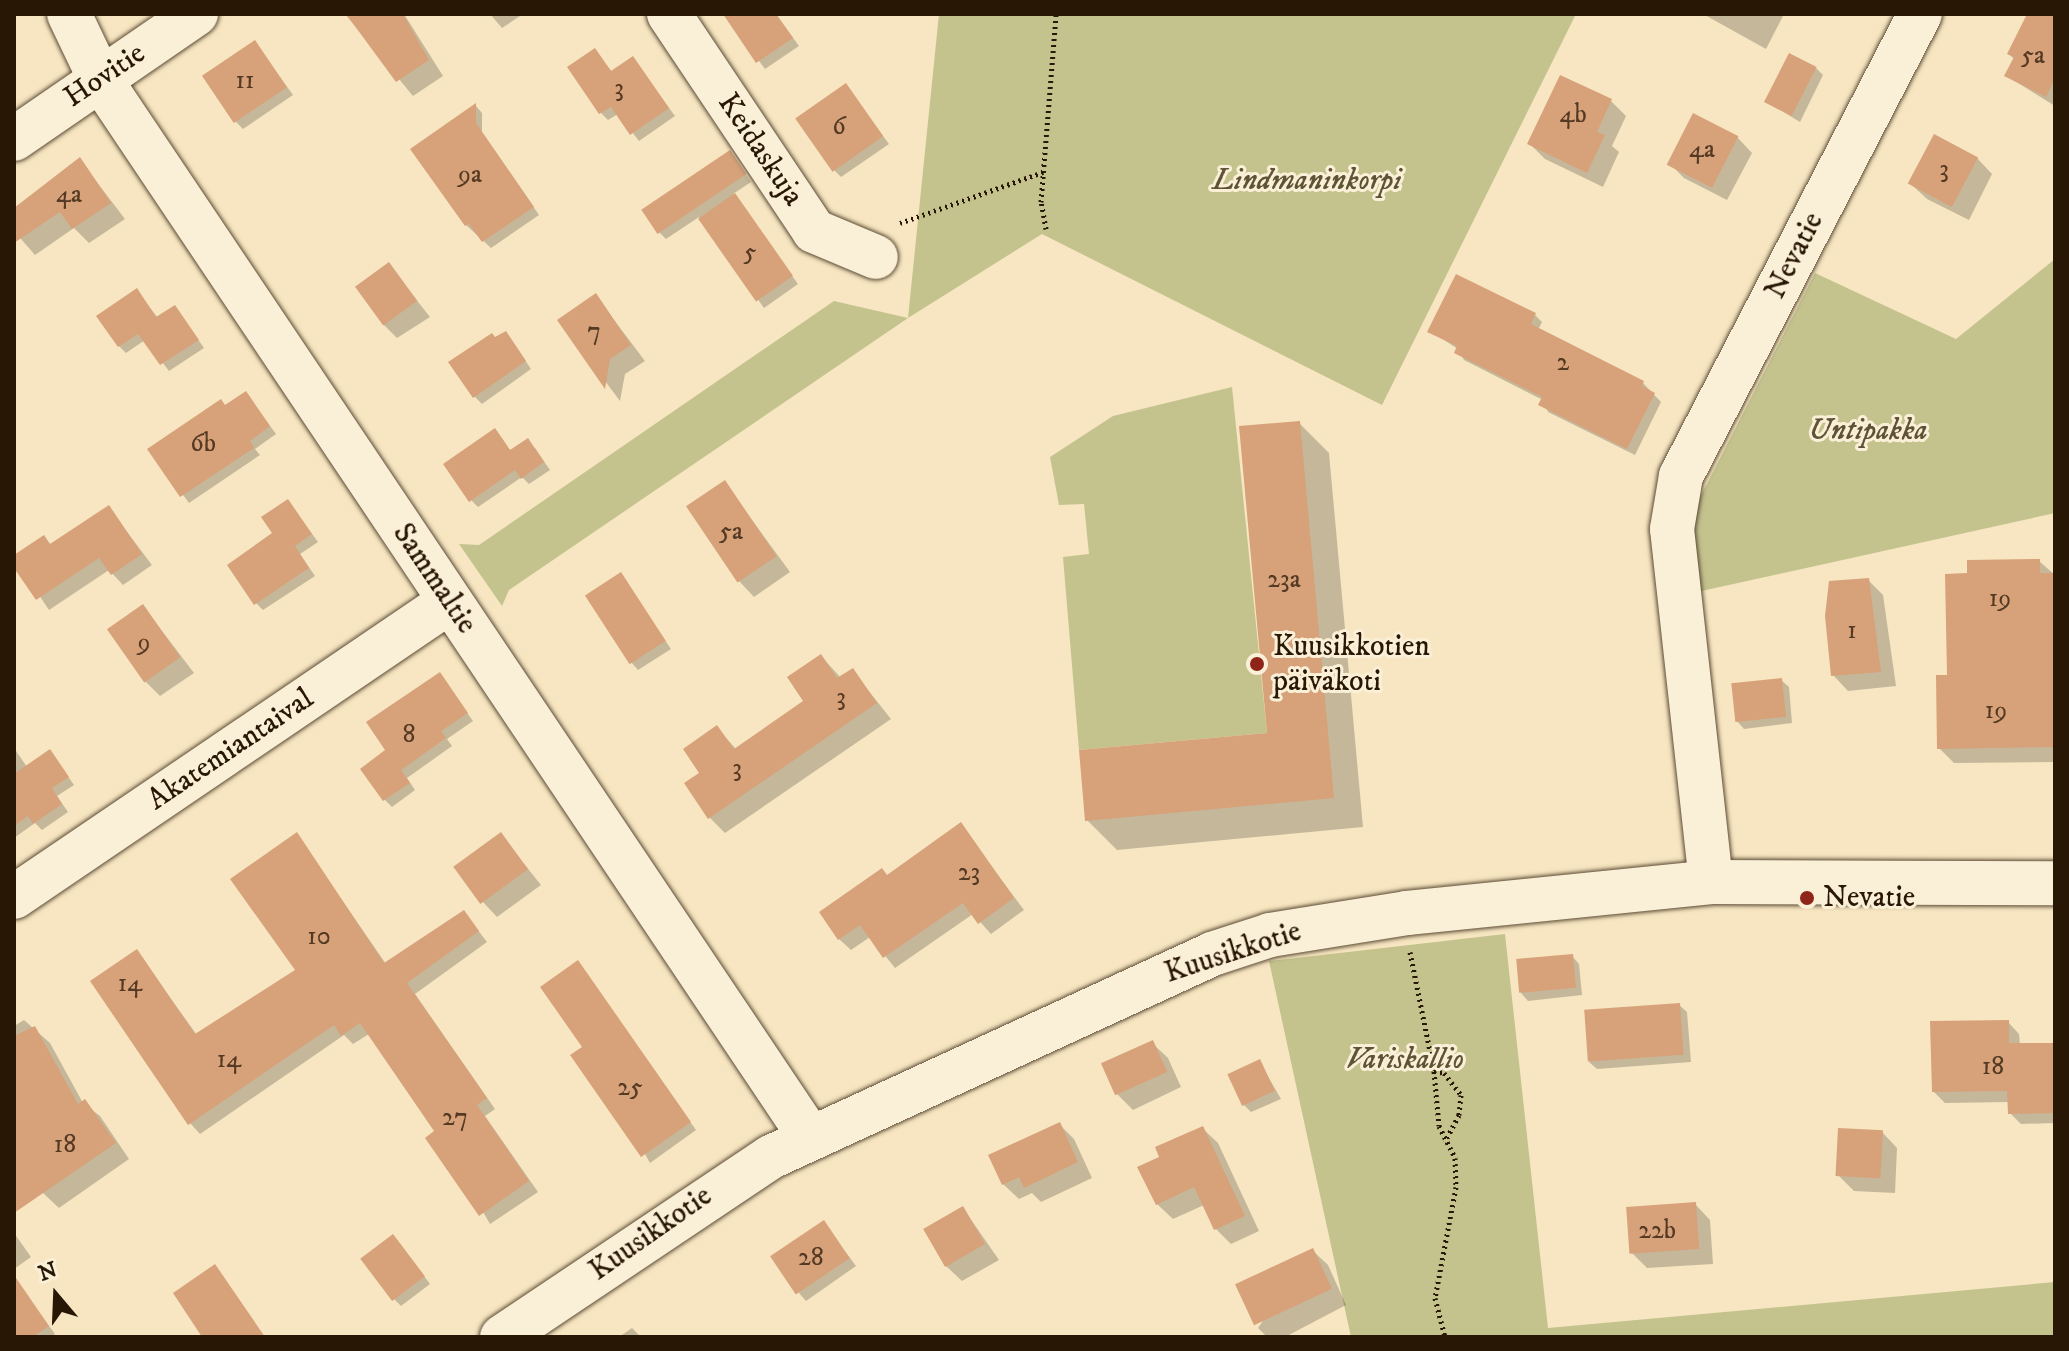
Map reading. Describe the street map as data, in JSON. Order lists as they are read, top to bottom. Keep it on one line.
{"streets":{"street":["Hovitie","Keidaskuja","Nevatie","Sammaltie","Akatemiantaival","Kuusikkotie"]},"crossings":[["Hovitie","Sammaltie"],["Nevatie","Kuusikkotie"],["Sammaltie","Akatemiantaival"],["Sammaltie","Kuusikkotie"]],"parks":["Lindmaninkorpi","Untipakka","Variskallio"],"places":["Kuusikkotien päiväkoti","Nevatie"],"house_numbers":["5a","11","3","4b","6","4a","3","9a","4a","5","7","2","6b","5a","23a","19","1","9","3","19","8","3","23","10","14","14","18","25","27","18","22b","28"],"north":"top"}
